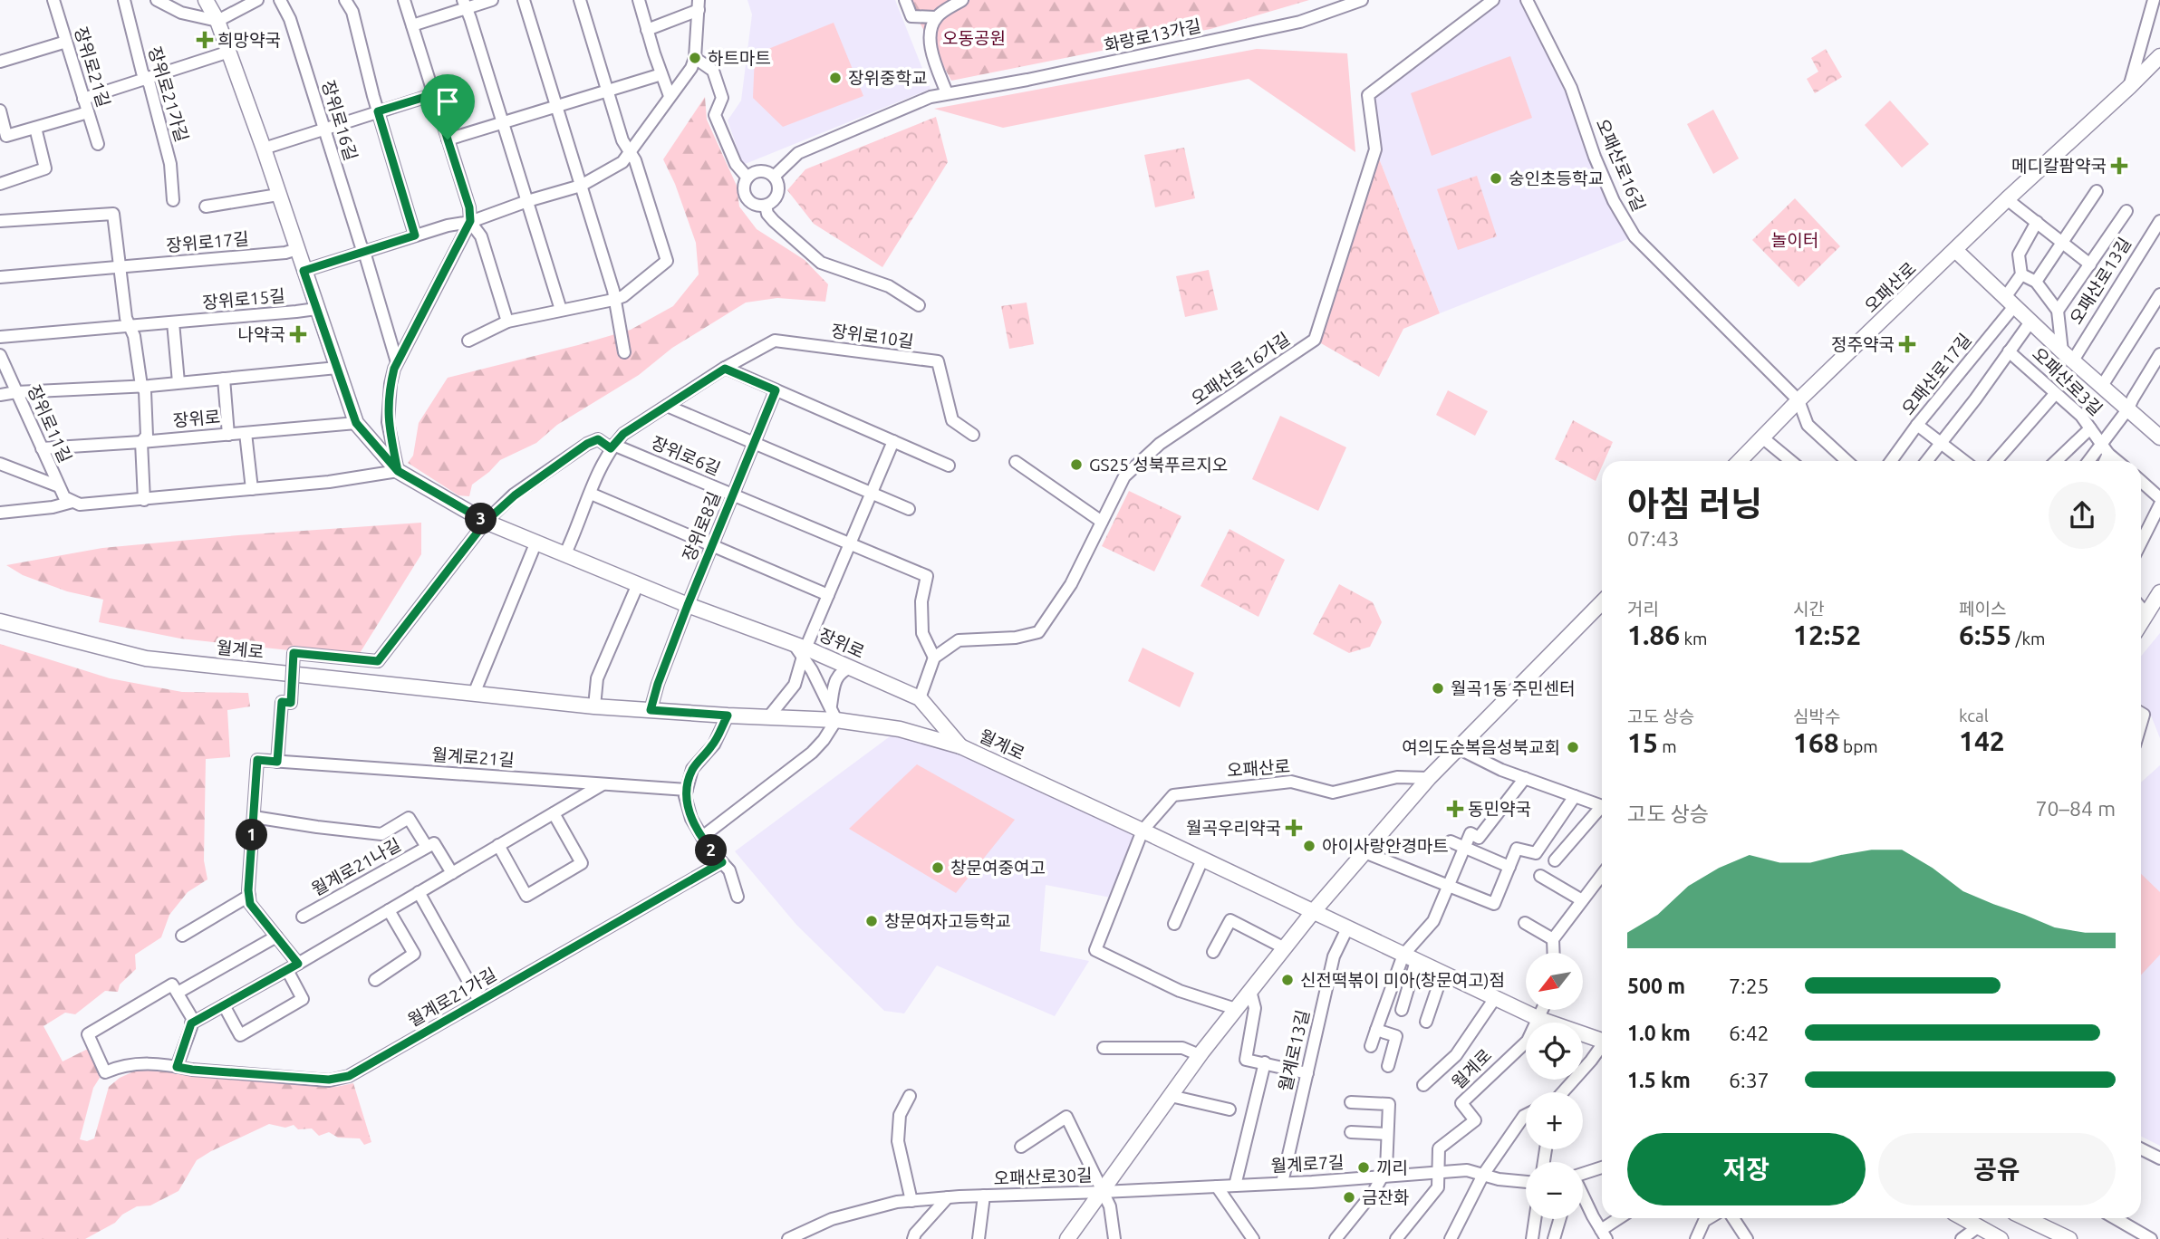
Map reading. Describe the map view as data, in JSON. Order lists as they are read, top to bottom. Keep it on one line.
{"streets":{"main road":["오패산로","장위로","월계로"],"street":["화랑로13가길","장위로21길","장위로21가길","장위로16길","오패산로16길","장위로17길","오패산로13길","장위로15길","장위로10길","오패산로16가길","오패산로17길","오패산로3길","장위로11길","장위로6길","장위로8길","월계로21길","월계로21나길","월계로21가길","월계로13길","월계로7길","오패산로30길"]},"crossings":[["오패산로16길","오패산로"],["장위로17길","장위로"],["오패산로","월계로"],["장위로15길","장위로"],["장위로10길","장위로"],["장위로10길","장위로6길"],["오패산로16가길","장위로6길"],["장위로","장위로11길"],["장위로","장위로8길"],["장위로","월계로"],["장위로6길","장위로8길"],["월계로","월계로13길"],["월계로","월계로7길"],["월계로21길","월계로21나길"],["월계로13길","월계로7길"],["월계로7길","오패산로30길"]],"parks":["오동공원","놀이터"],"places":{"health":["희망약국","메디칼팜약국","나약국","정주약국","동민약국","월곡우리약국"],"other":["하트마트","장위중학교","숭인초등학교","GS25 성북푸르지오","월곡1동 주민센터","여의도순복음성북교회","아이사랑안경마트","창문여중여고","창문여자고등학교","신전떡볶이 미아(창문여고)점","끼리","금잔화"]},"north":"bottom left","page":{"heading":["아침 러닝","07:43"],"pins":["3","1","2"],"stats":[["거리","1.86 km"],["시간","12:52"],["페이스","6:55 /km"],["고도 상승","15 m"],["심박수","168 bpm"],["kcal","142"]],"chart":["고도 상승","70–84 m"],"map_buttons":["+","−"],"list":[{"name":"500 m","note":"7:25"},{"name":"1.0 km","note":"6:42"},{"name":"1.5 km","note":"6:37"}],"buttons":["저장","공유"]}}
